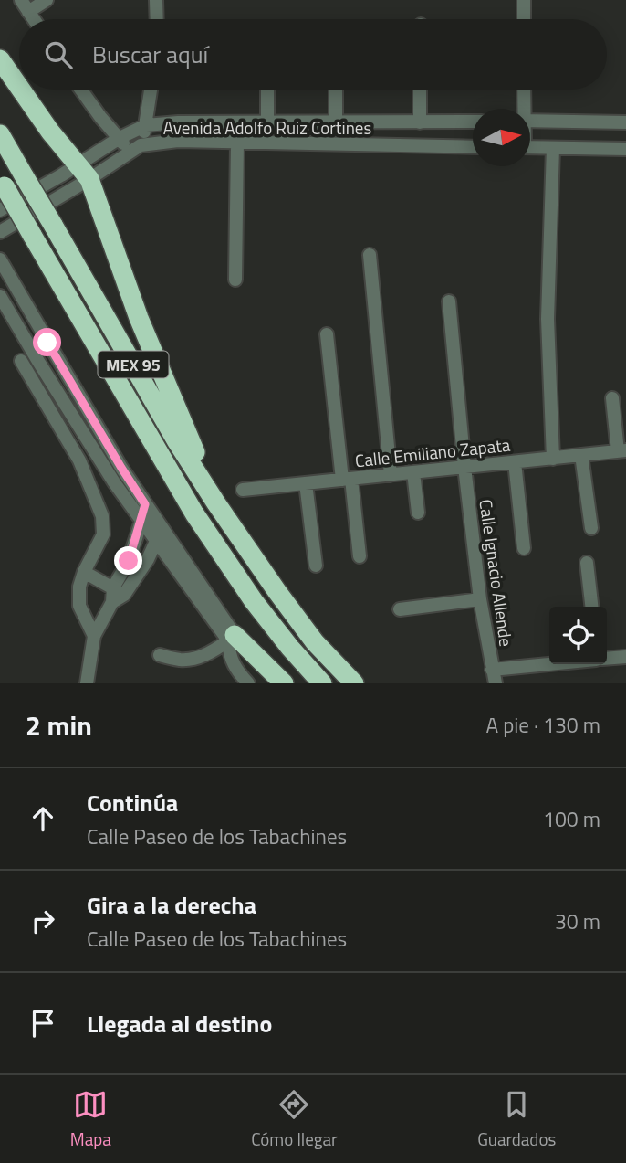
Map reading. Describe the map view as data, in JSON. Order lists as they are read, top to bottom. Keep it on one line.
{"streets":{"highway":["MEX 95"],"street":["Avenida Adolfo Ruiz Cortines","Calle Emiliano Zapata","Calle Ignacio Allende"]},"crossings":[["Calle Emiliano Zapata","Calle Ignacio Allende"]],"north":"right","page":{"search":"Buscar aquí","heading":["2 min","A pie · 130 m"],"list":[["Continúa","Calle Paseo de los Tabachines","100 m"],["Gira a la derecha","Calle Paseo de los Tabachines","30 m"],"Llegada al destino"],"nav":["Mapa","Cómo llegar","Guardados"]}}
